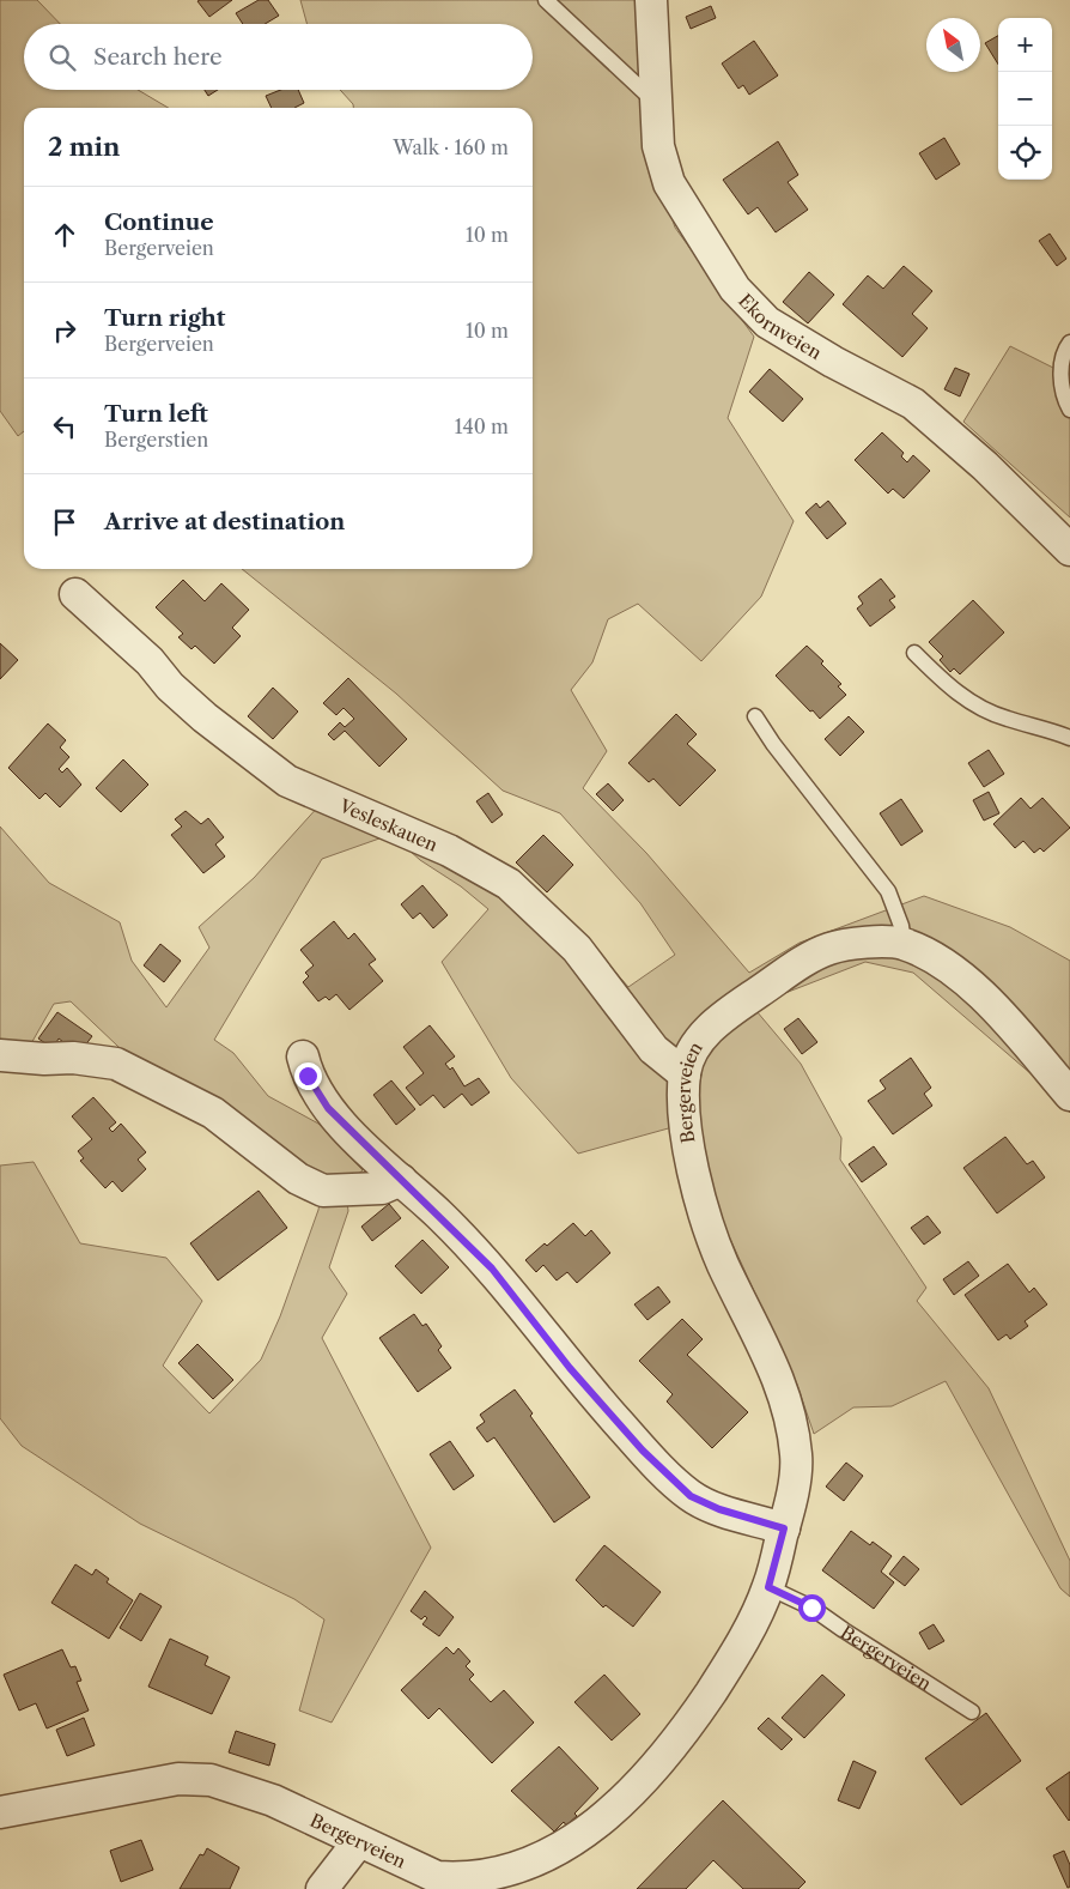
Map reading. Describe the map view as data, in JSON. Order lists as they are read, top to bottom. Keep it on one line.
{"streets":{"street":["Ekornveien","Vesleskauen","Bergerveien"]},"crossings":[["Vesleskauen","Bergerveien"]],"north":"top left","page":{"map_buttons":["+","−"],"search":"Search here","heading":["2 min","Walk · 160 m"],"list":[["Continue","Bergerveien","10 m"],["Turn right","Bergerveien","10 m"],["Turn left","Bergerstien","140 m"],"Arrive at destination"]}}
